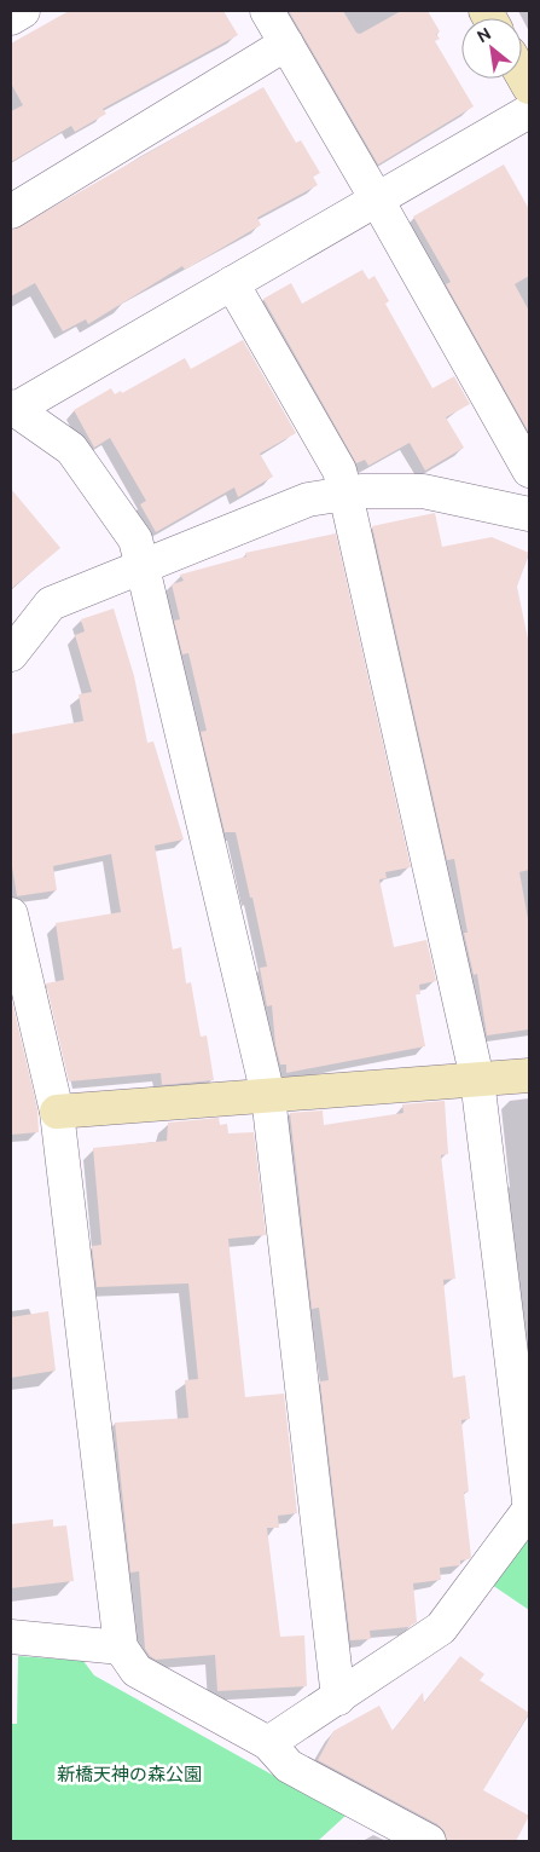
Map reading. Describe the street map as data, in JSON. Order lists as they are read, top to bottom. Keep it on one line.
{"parks":["新橋天神の森公園"],"north":"top left"}
